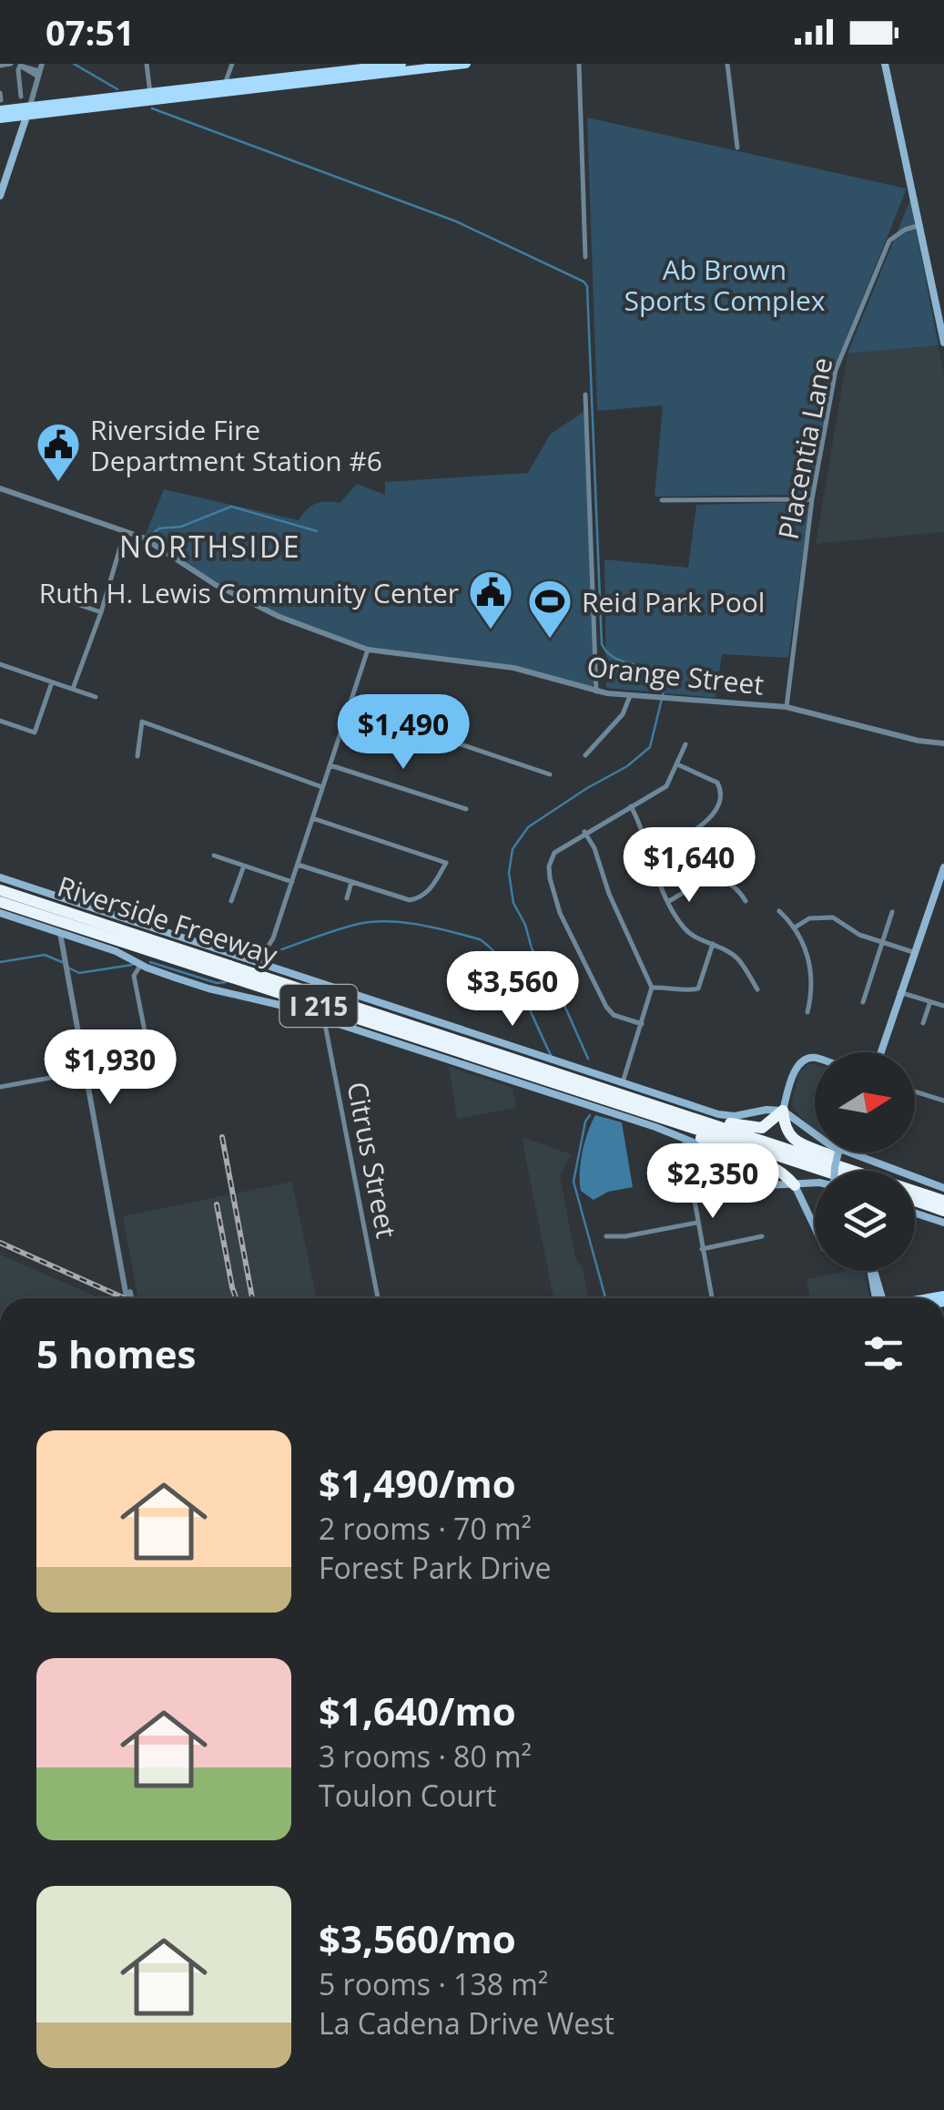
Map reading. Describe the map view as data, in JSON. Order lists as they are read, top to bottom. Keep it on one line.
{"streets":{"highway":["Riverside Freeway","I 215"],"street":["Placentia Lane","Orange Street","Citrus Street"]},"crossings":[["Placentia Lane","Orange Street"]],"districts":["NORTHSIDE"],"parks":["Ab Brown Sports Complex"],"places":{"public building":["Riverside Fire Department Station #6","Ruth H. Lewis Community Center"],"sports":["Reid Park Pool"]},"north":"right","page":{"status":"07:51","price":["$1,490","$1,640","$3,560","$1,930","$2,350"],"heading":"5 homes","list":[{"name":"$1,490/mo","note":"2 rooms · 70 m² · Forest Park Drive"},{"name":"$1,640/mo","note":"3 rooms · 80 m² · Toulon Court"},{"name":"$3,560/mo","note":"5 rooms · 138 m² · La Cadena Drive West"}]}}
